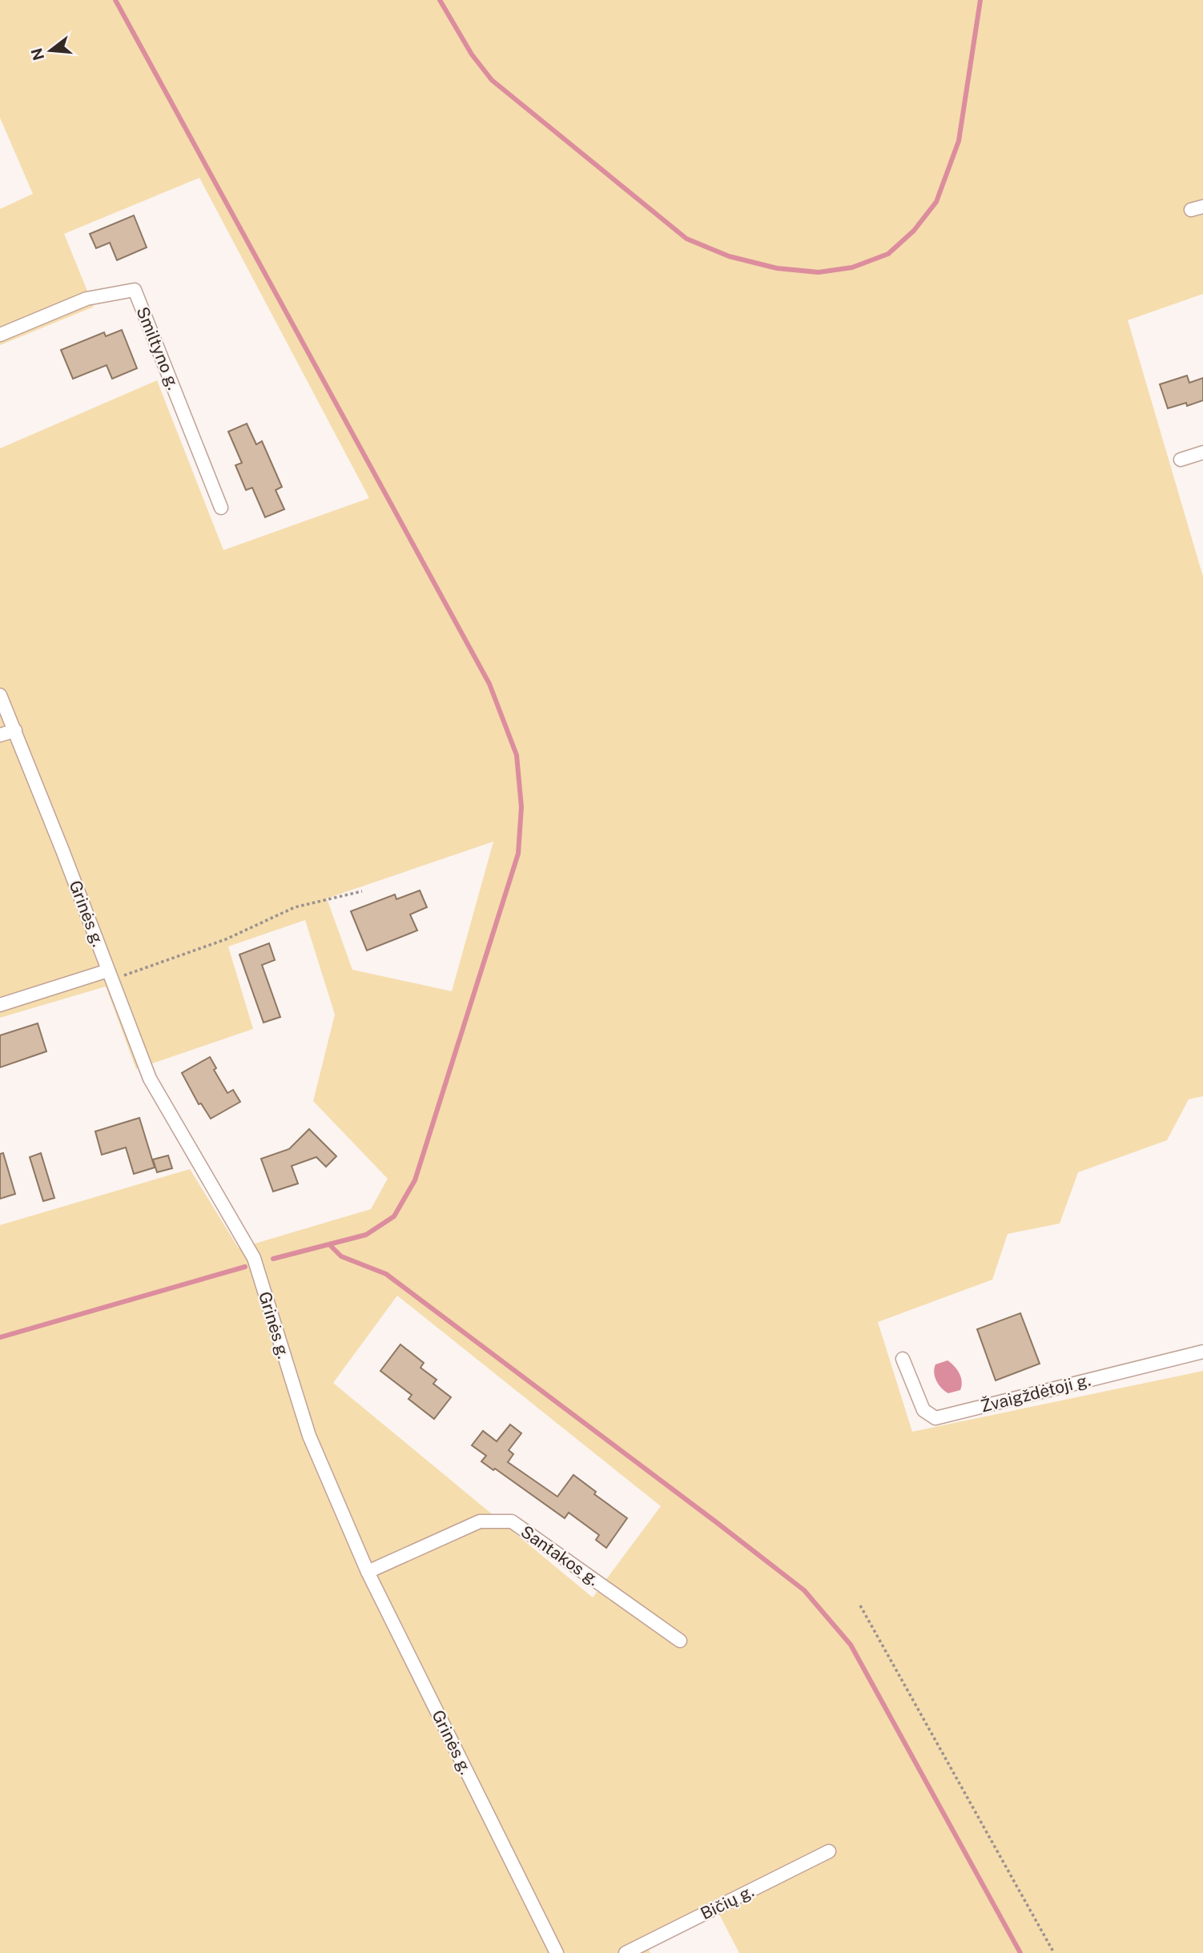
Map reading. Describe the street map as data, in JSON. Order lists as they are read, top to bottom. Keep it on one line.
{"streets":{"street":["Smiltyno g.","Grinės g.","Žvaigždėtoji g.","Santakos g.","Bičių g."]},"crossings":[["Grinės g.","Santakos g."]],"north":"left"}
